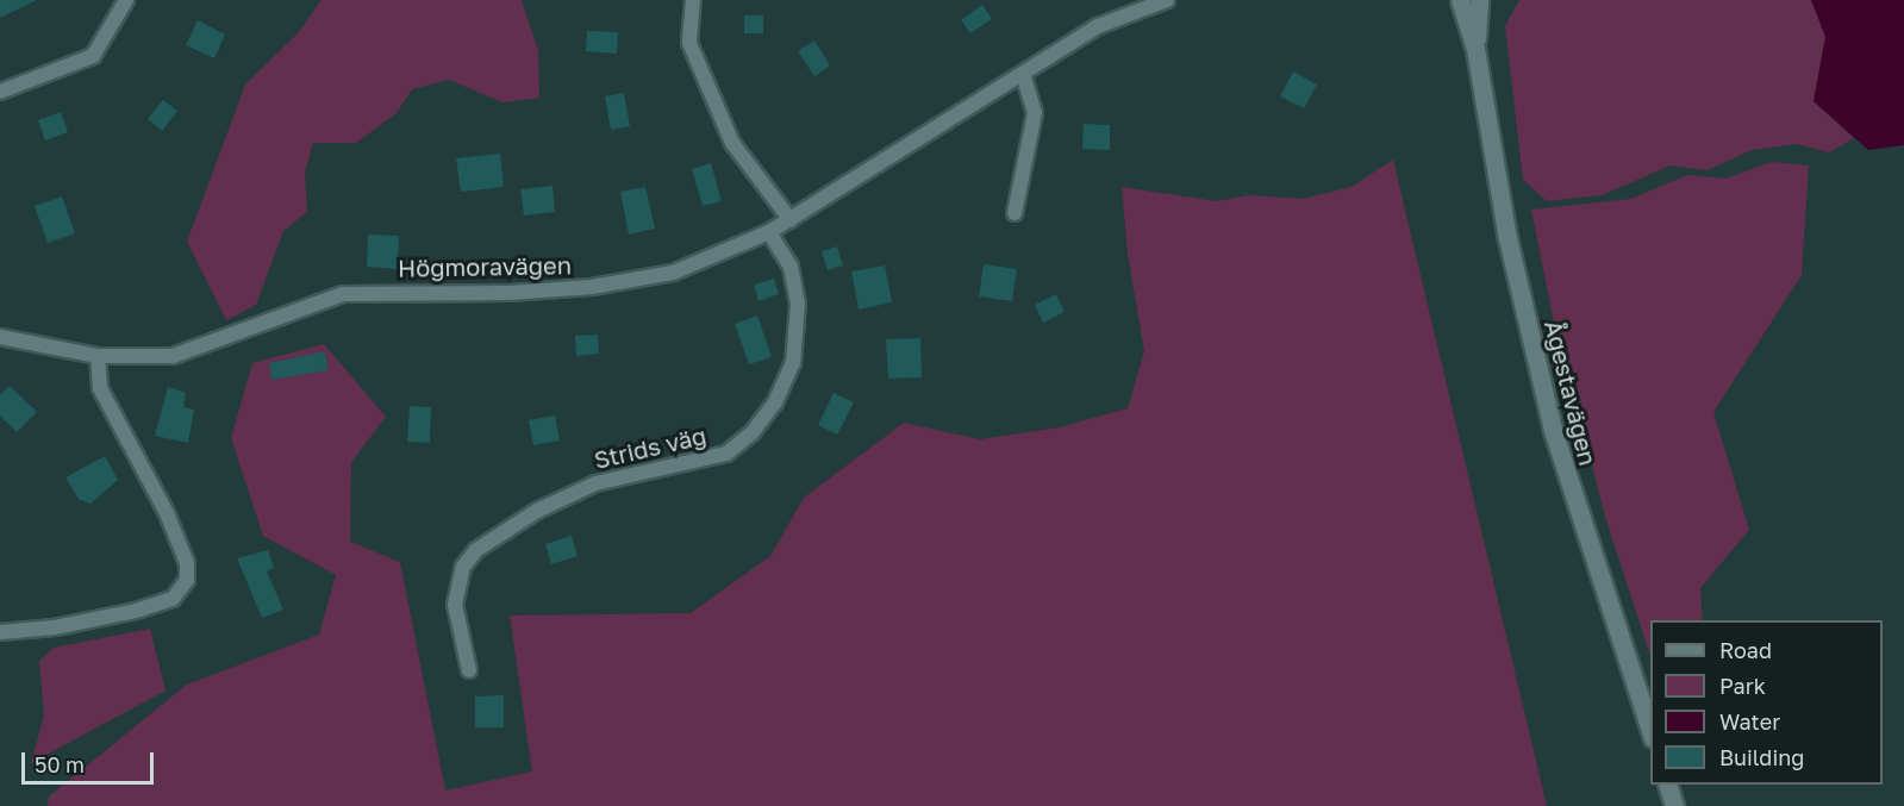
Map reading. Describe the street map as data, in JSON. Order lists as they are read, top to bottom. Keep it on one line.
{"streets":{"main road":["Ågestavägen"],"street":["Högmoravägen","Strids väg"]},"crossings":[["Högmoravägen","Strids väg"]],"legend":["Road","Park","Water","Building"],"scale_bar":"50 m"}
